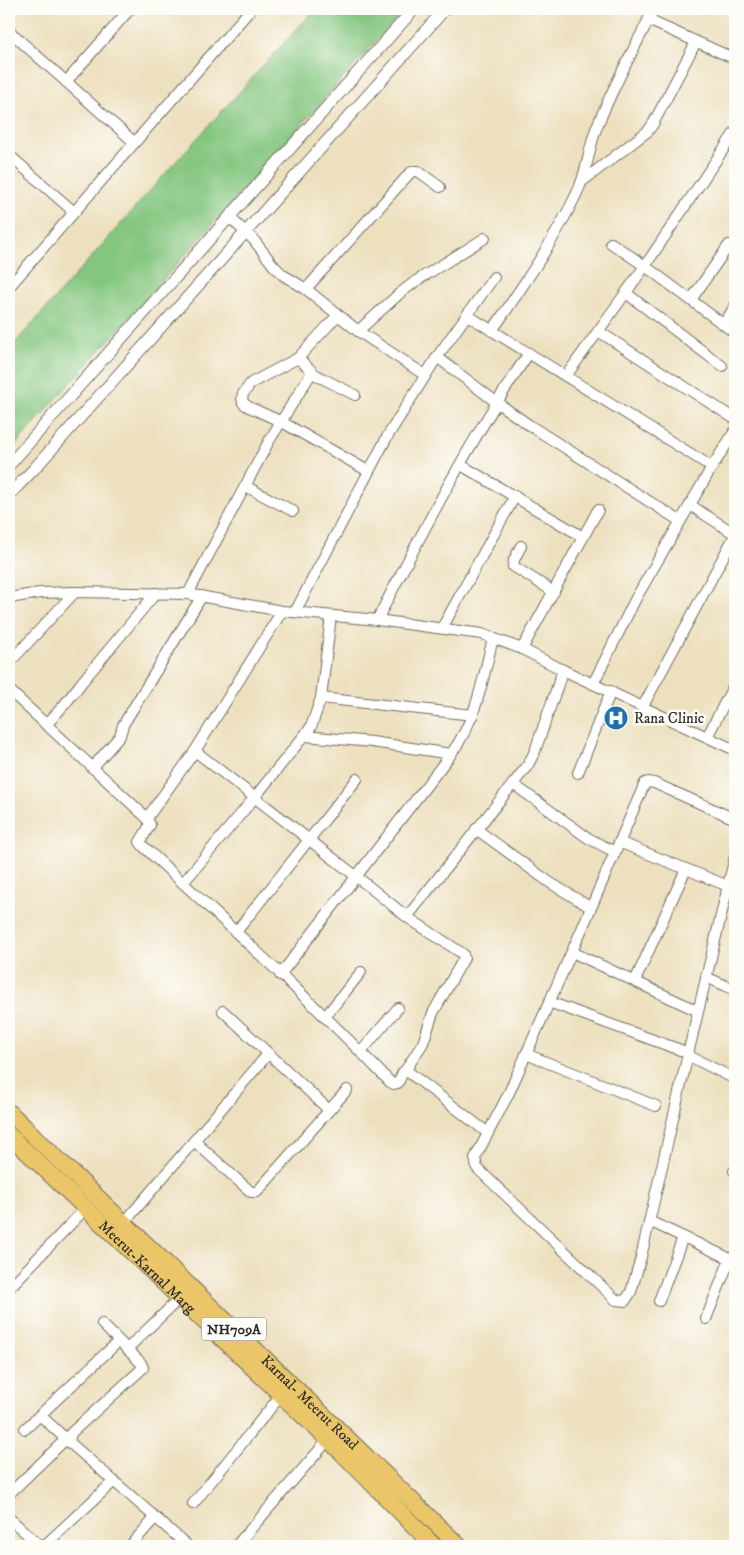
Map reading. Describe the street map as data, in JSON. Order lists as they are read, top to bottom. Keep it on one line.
{"streets":{"highway":["Meerut-Karnal Marg","NH709A","Karnal- Meerut Road"]},"places":{"hospital":["Rana Clinic"]}}
